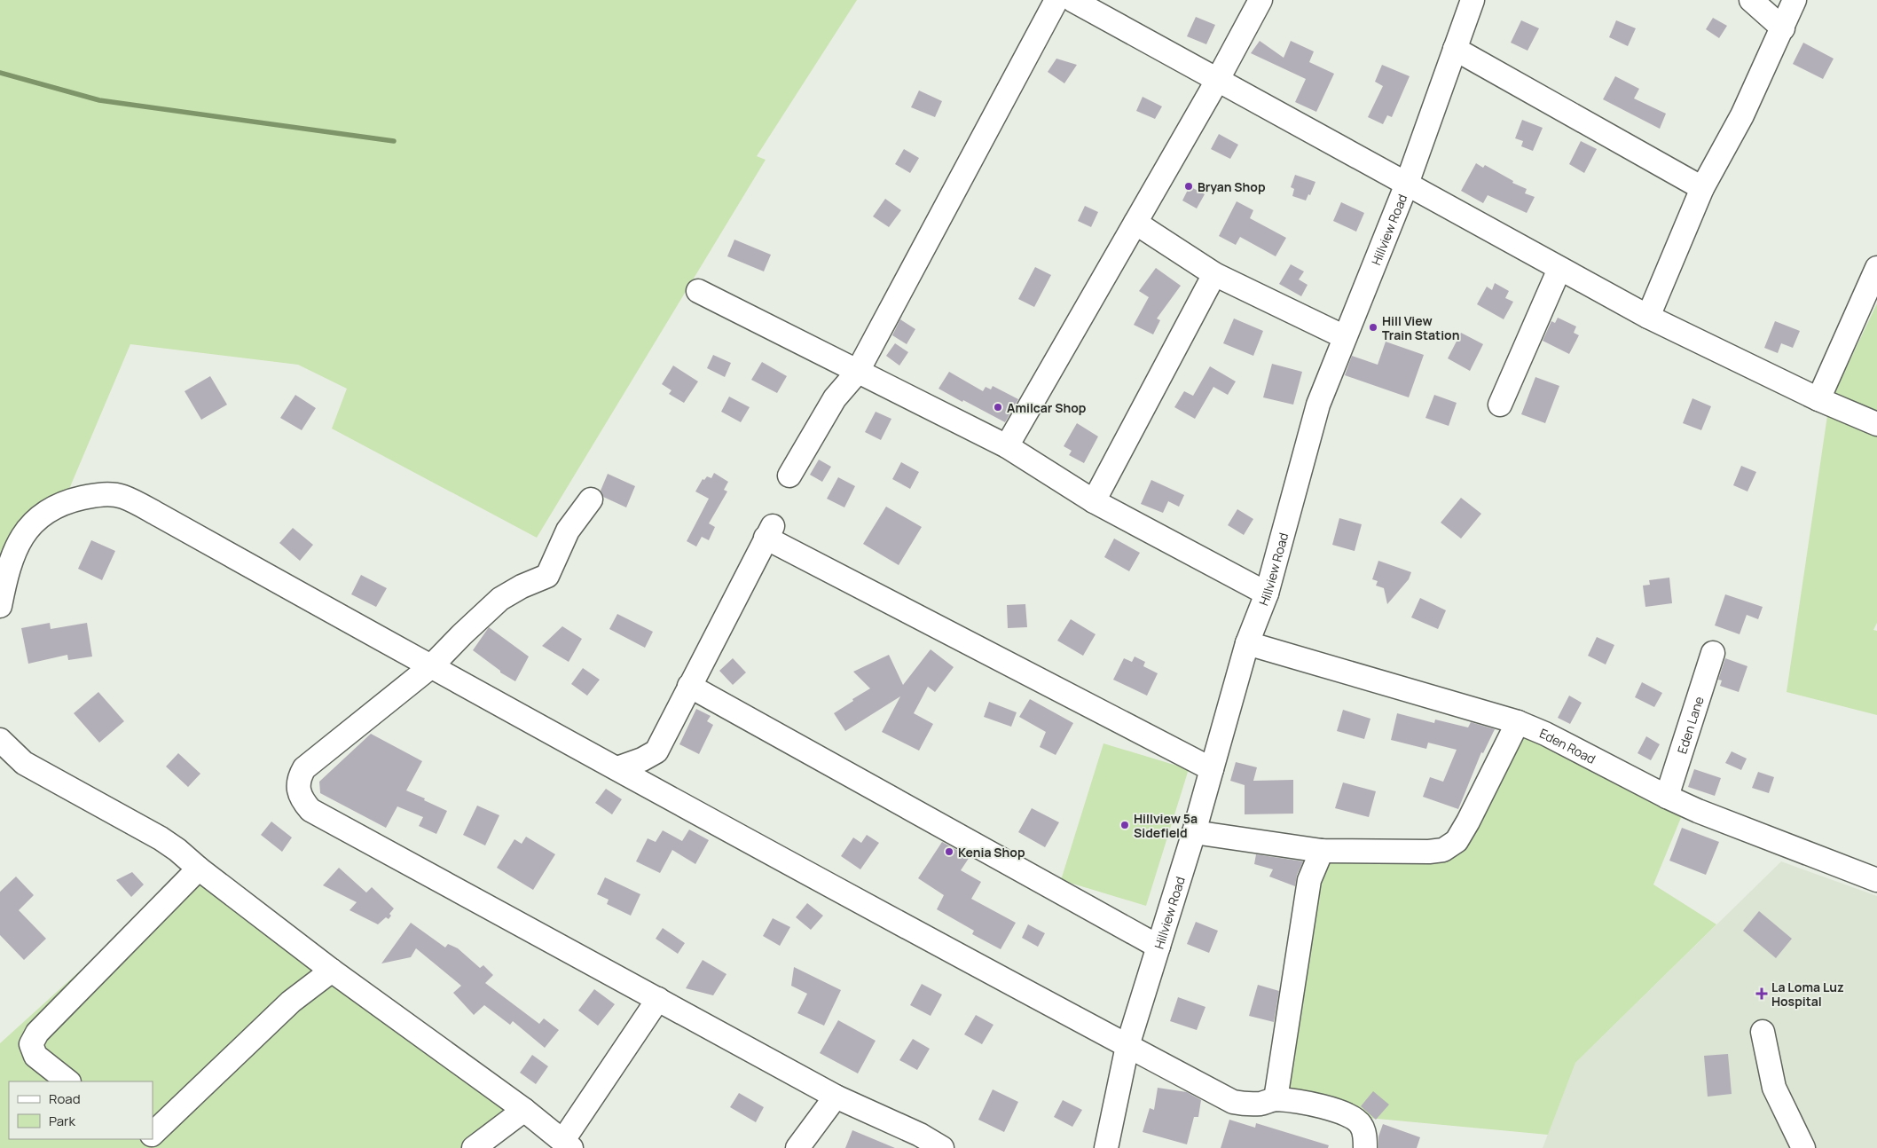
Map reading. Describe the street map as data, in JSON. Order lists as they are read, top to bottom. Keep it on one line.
{"streets":{"street":["Hillview Road","Eden Lane","Eden Road"]},"crossings":[["Hillview Road","Eden Road"],["Eden Lane","Eden Road"]],"places":{"other":["Bryan Shop","Hill View Train Station","Amilcar Shop","Hillview 5a Sidefield","Kenia Shop"],"health":["La Loma Luz Hospital"]},"legend":["Road","Park"]}
